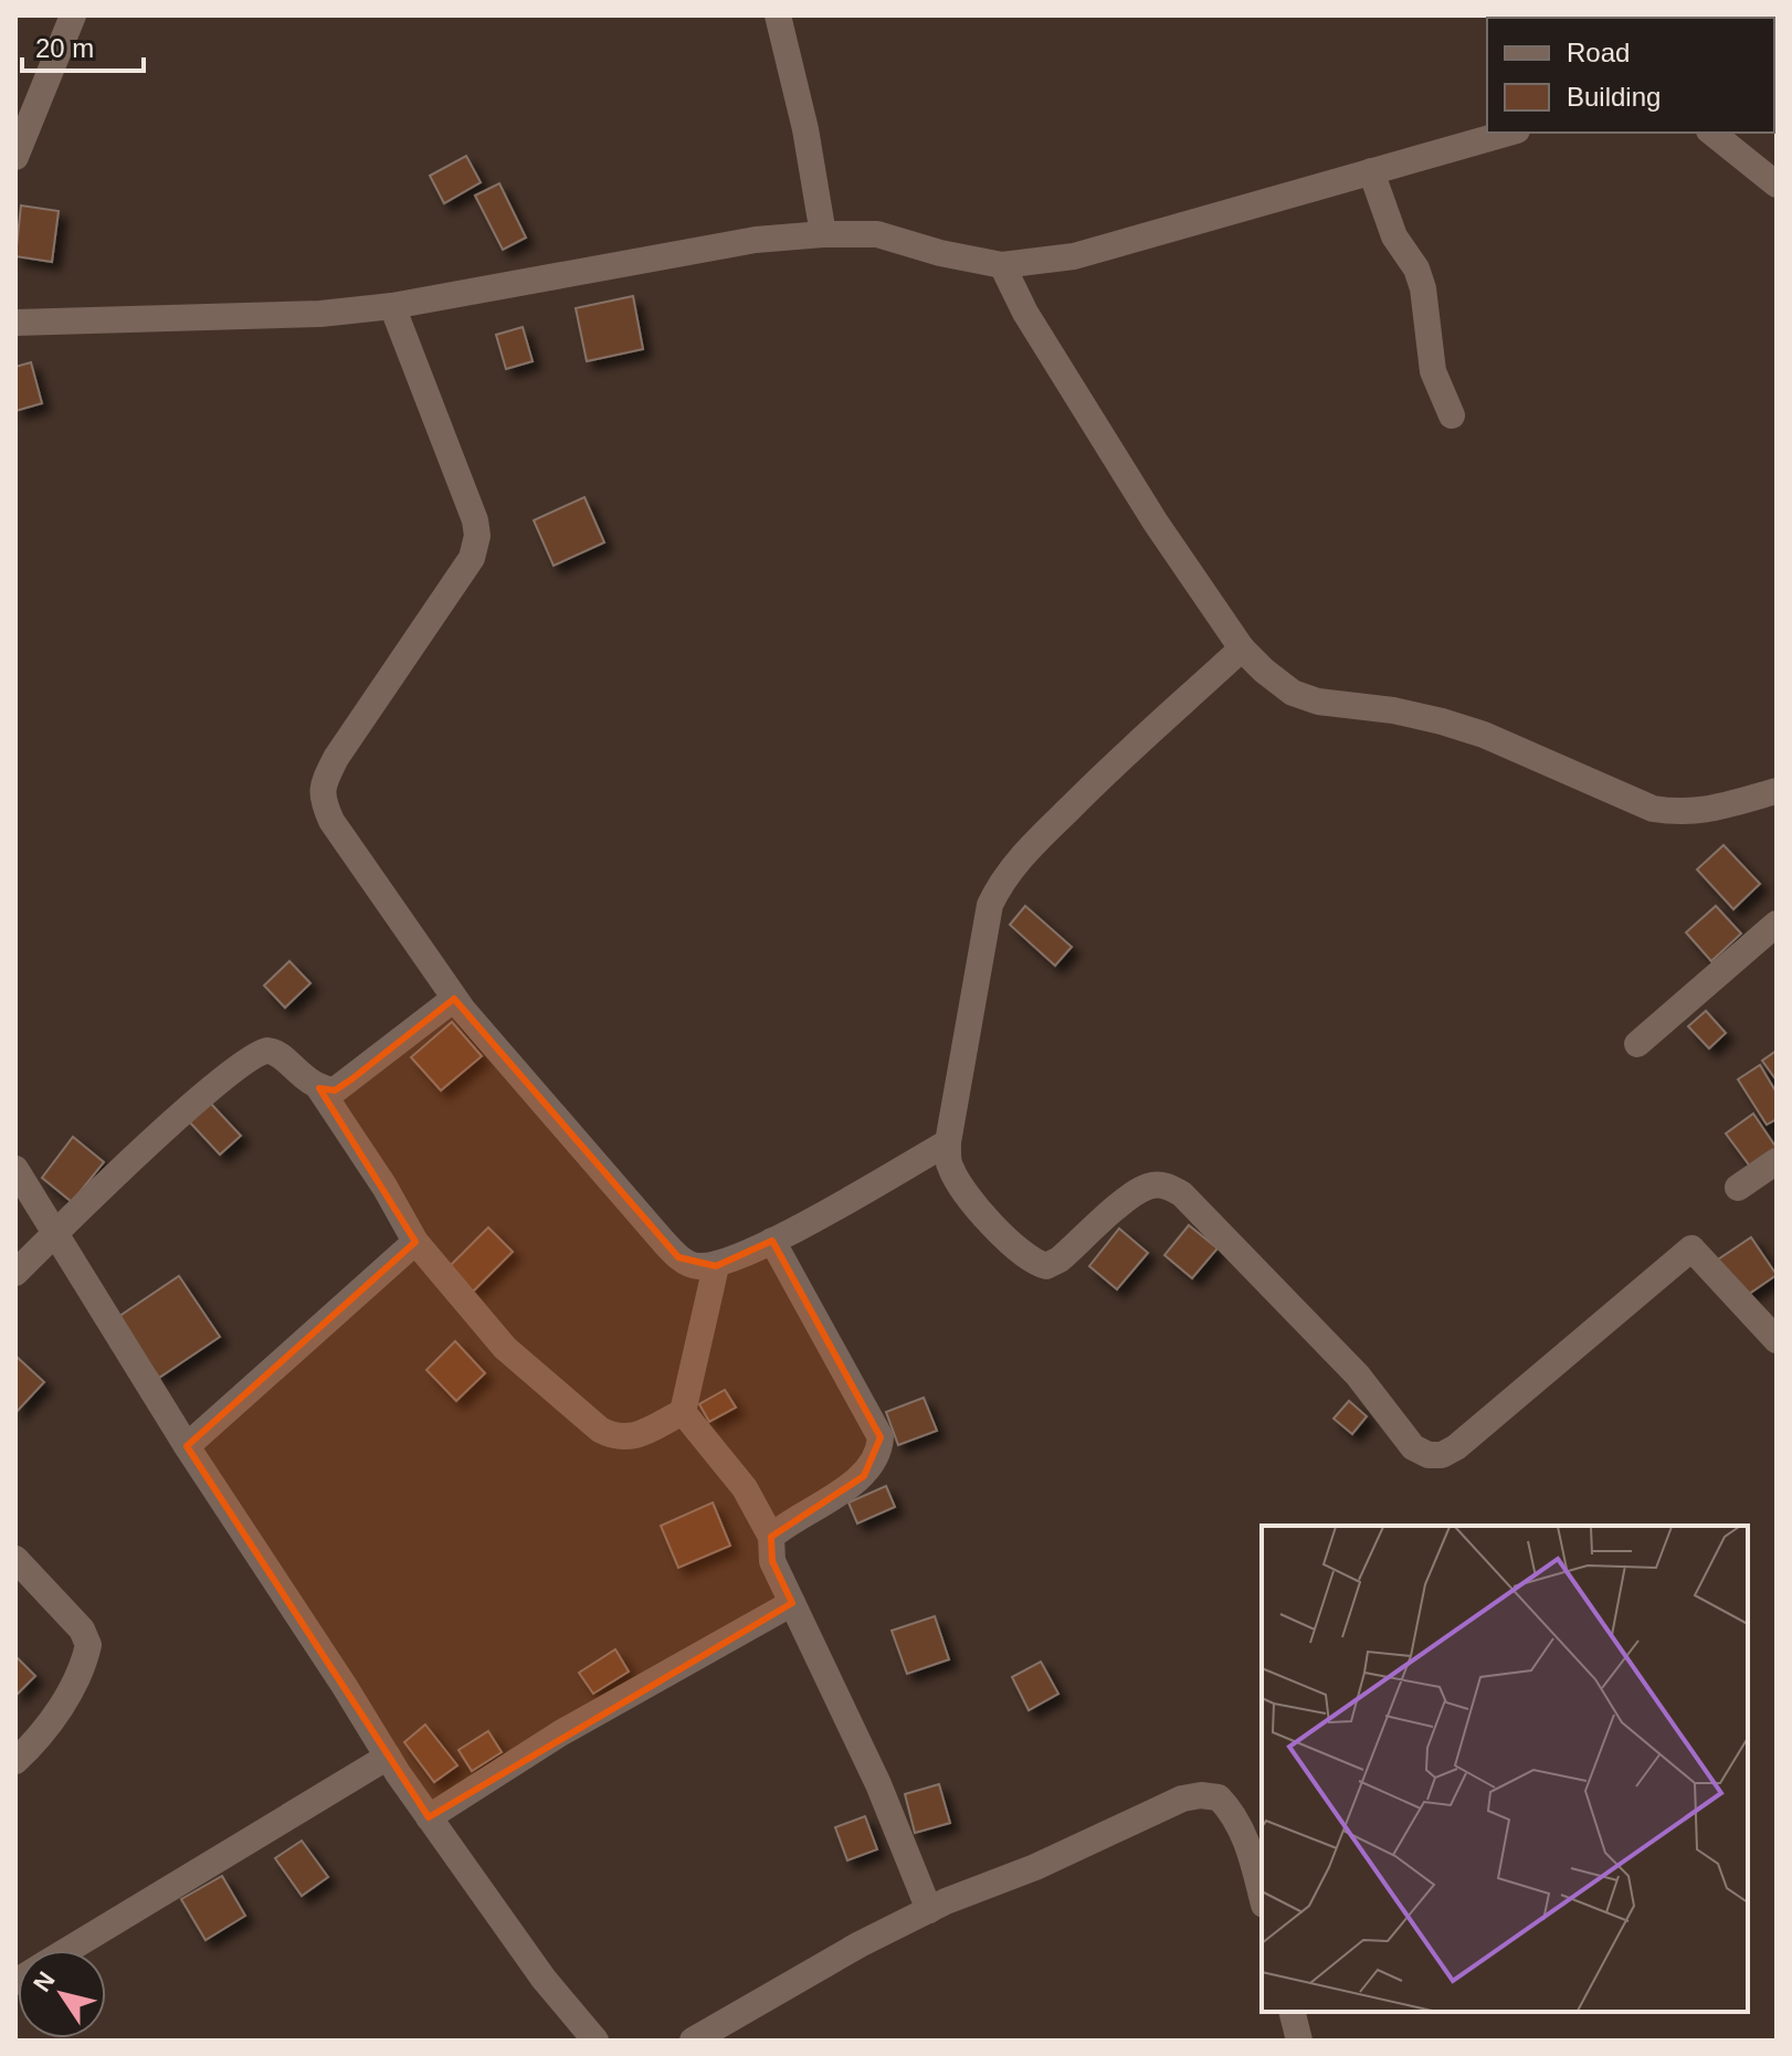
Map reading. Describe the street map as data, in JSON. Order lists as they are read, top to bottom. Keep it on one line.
{"legend":["Road","Building"],"scale_bar":"20 m","north":"top left"}
